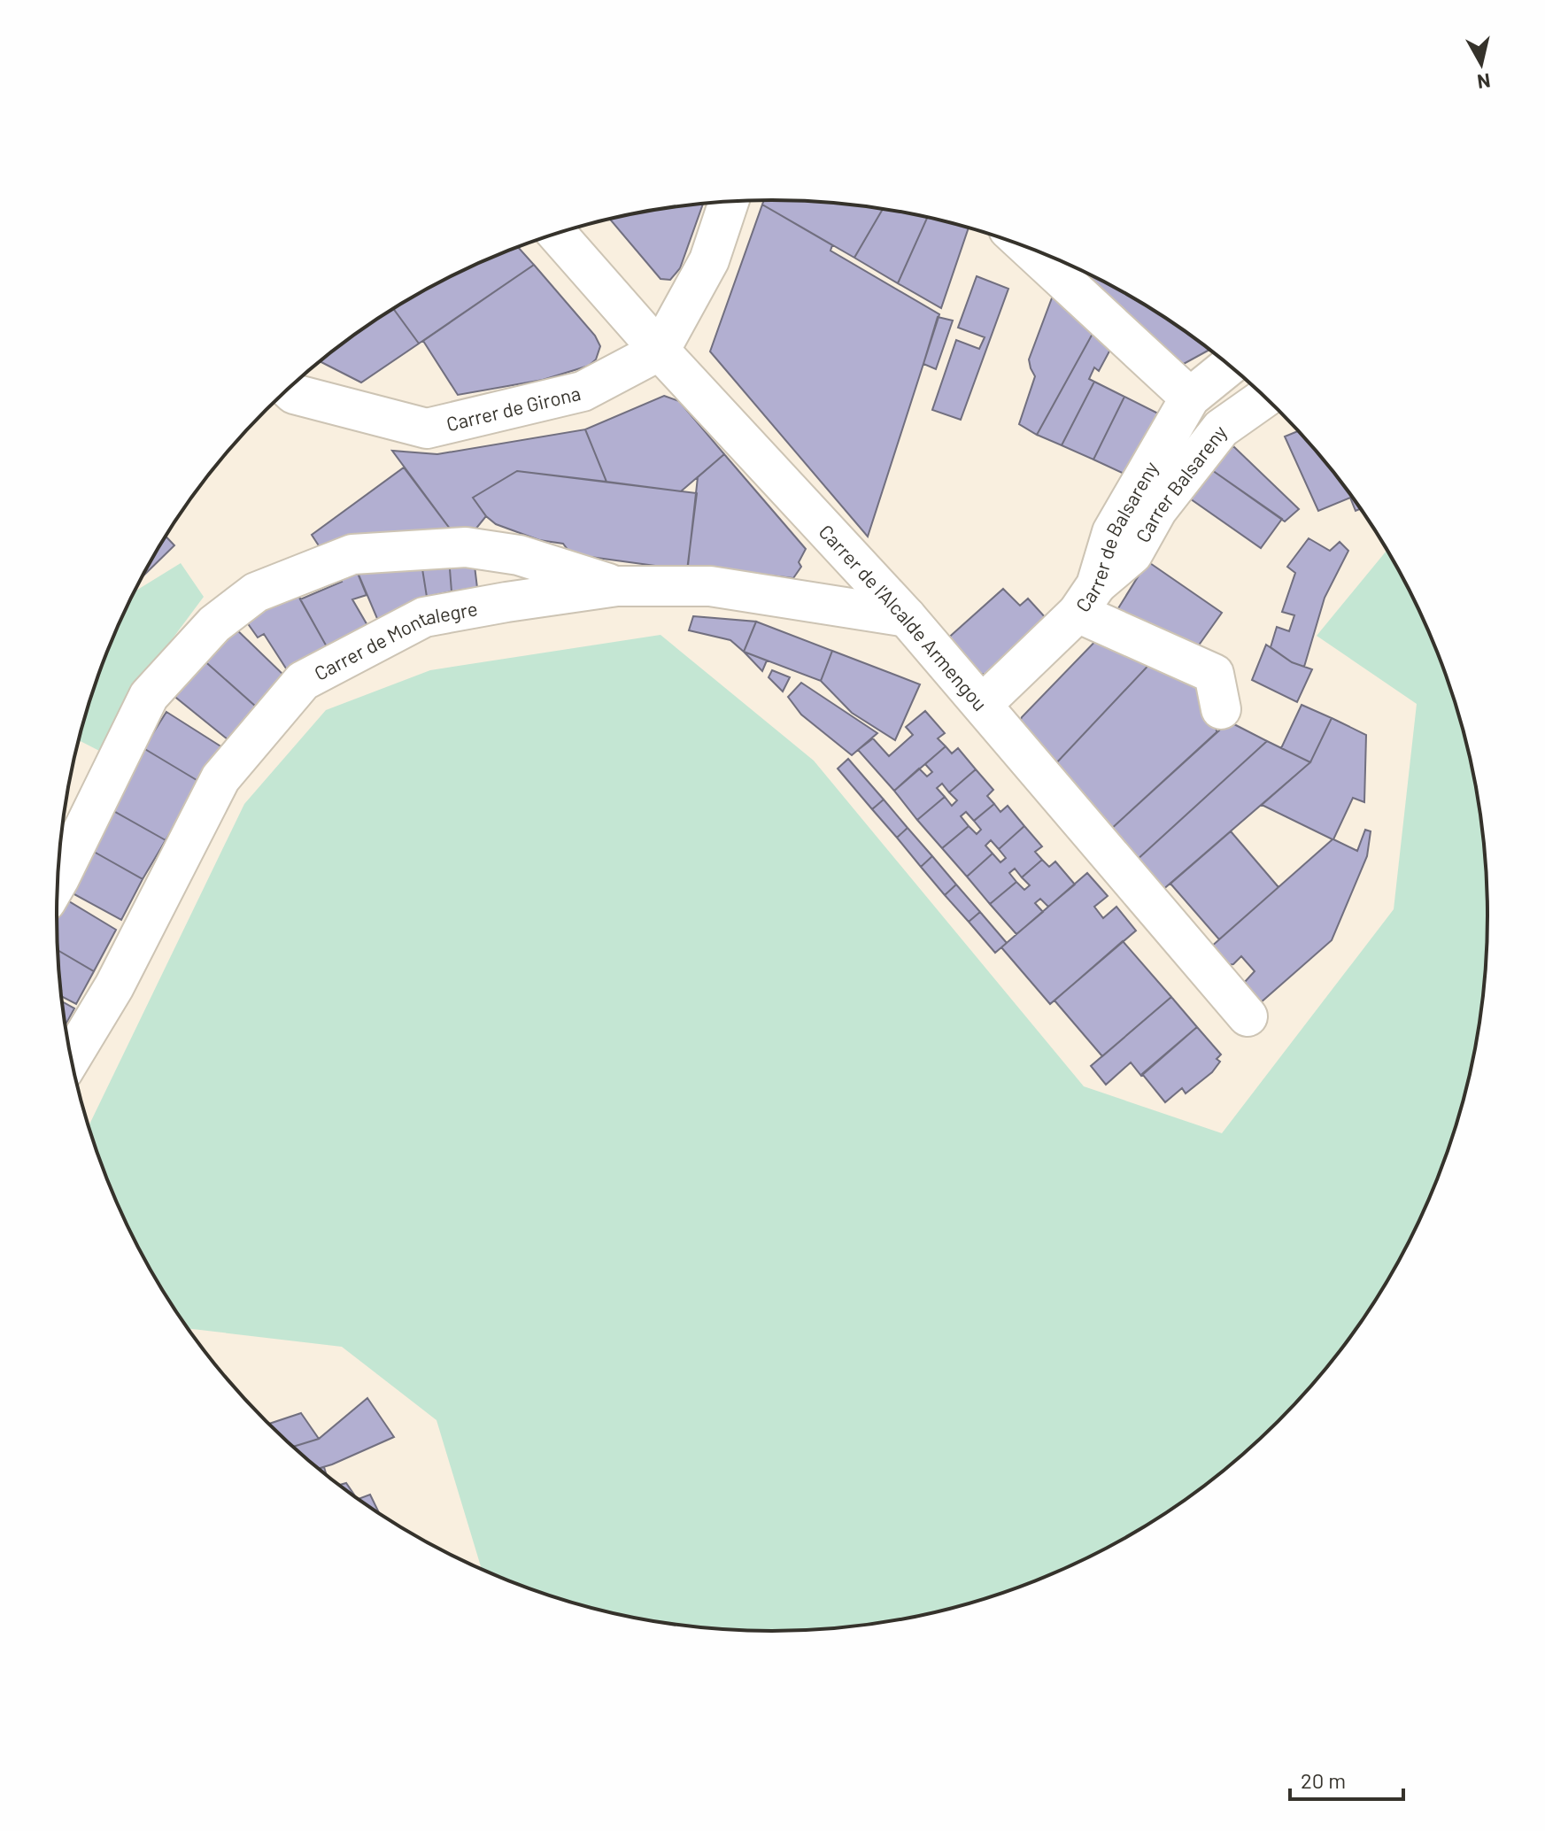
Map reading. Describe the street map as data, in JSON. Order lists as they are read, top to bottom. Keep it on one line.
{"streets":{"street":["Carrer de Girona","Carrer Balsareny","Carrer de Balsareny","Carrer de l'Alcalde Armengou","Carrer de Montalegre"]},"crossings":[["Carrer de Girona","Carrer de l'Alcalde Armengou"],["Carrer Balsareny","Carrer de Balsareny"],["Carrer de Balsareny","Carrer de l'Alcalde Armengou"],["Carrer de l'Alcalde Armengou","Carrer de Montalegre"]],"scale_bar":"20 m","north":"bottom"}
